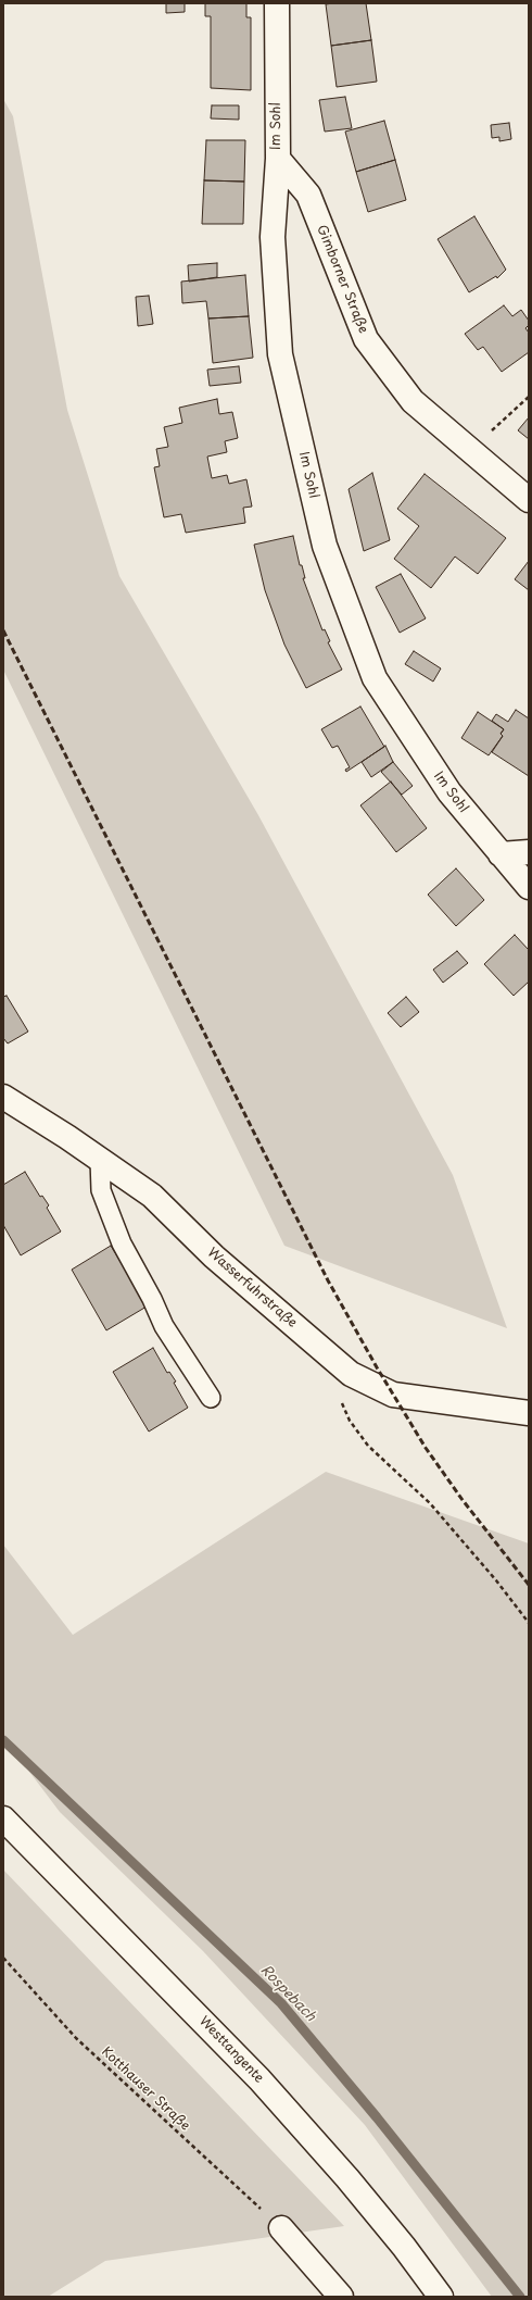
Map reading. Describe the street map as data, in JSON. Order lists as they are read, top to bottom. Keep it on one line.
{"streets":{"street":["Im Sohl","Gimborner Straße","Wasserfuhrstraße","Westtangente"],"path":["Kotthauser Straße"]},"crossings":[["Im Sohl","Gimborner Straße"]],"water":["Rospebach"]}
